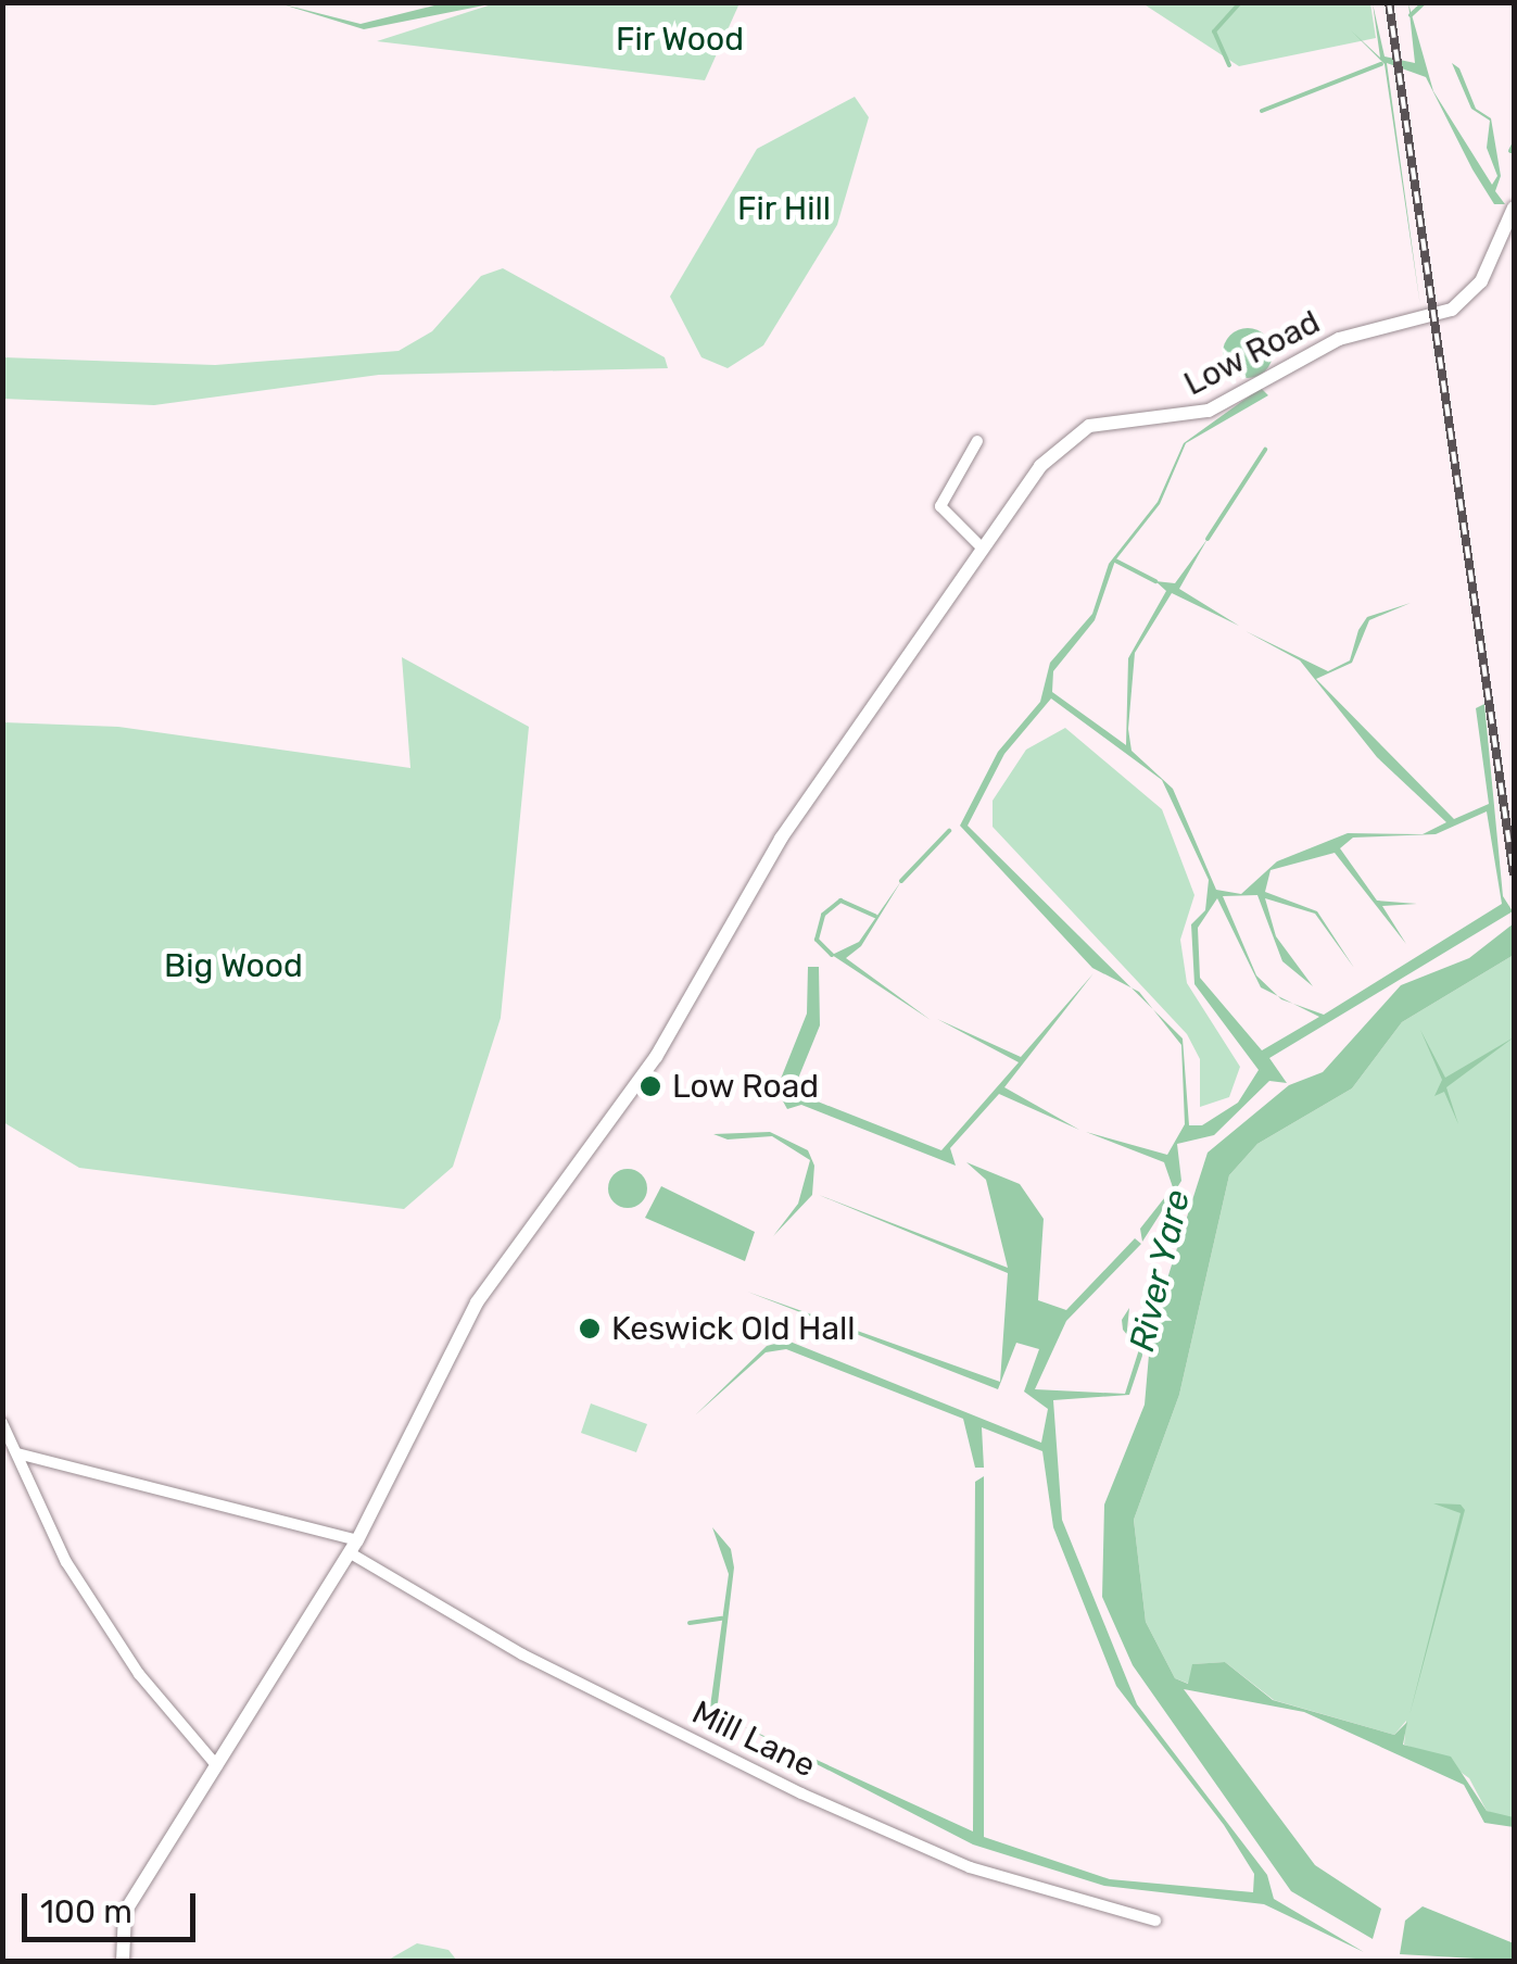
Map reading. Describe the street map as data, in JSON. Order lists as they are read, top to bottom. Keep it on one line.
{"streets":{"street":["Low Road","Mill Lane"]},"crossings":[["Low Road","Mill Lane"]],"water":["River Yare"],"parks":["Fir Wood","Fir Hill","Big Wood"],"places":["Low Road","Keswick Old Hall"],"scale_bar":"100 m"}
